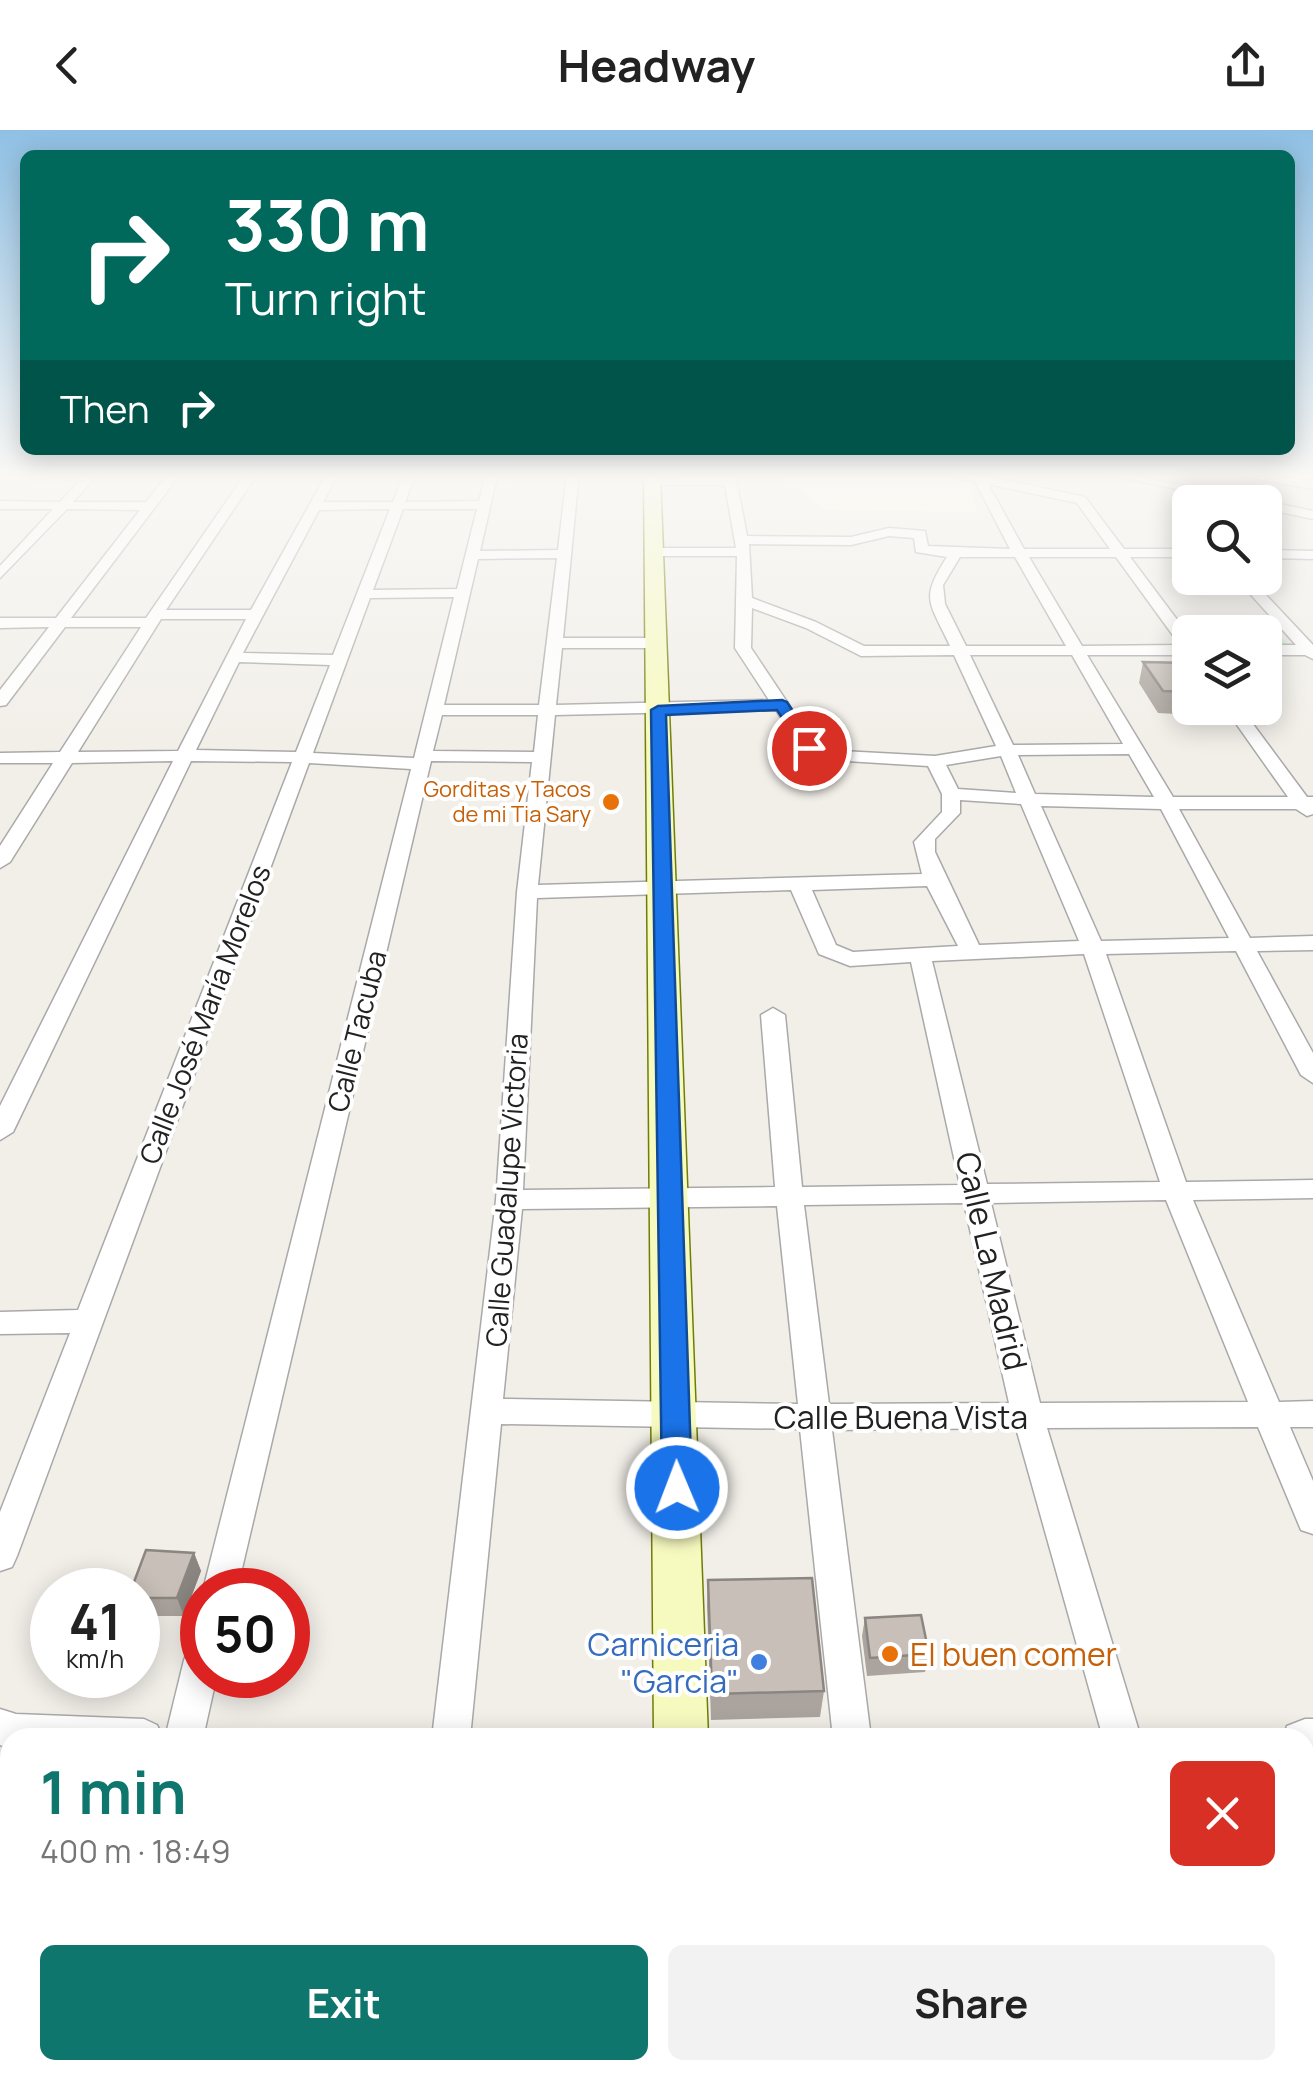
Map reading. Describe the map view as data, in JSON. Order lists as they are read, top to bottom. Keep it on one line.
{"streets":{"street":["Calle José María Morelos","Calle Tacuba","Calle Guadalupe Victoria","Calle La Madrid","Calle Buena Vista"]},"crossings":[["Calle Guadalupe Victoria","Calle Buena Vista"],["Calle La Madrid","Calle Buena Vista"]],"places":["Gorditas y Tacos de mi Tia Sary","El buen comer","Carniceria \"Garcia\""],"page":{"header":"Headway","turn":["330 m","Turn right"],"then":"Then","speed":"41 km/h","limit":"50","heading":["1 min","400 m · 18:49"],"buttons":["Exit","Share"]}}
